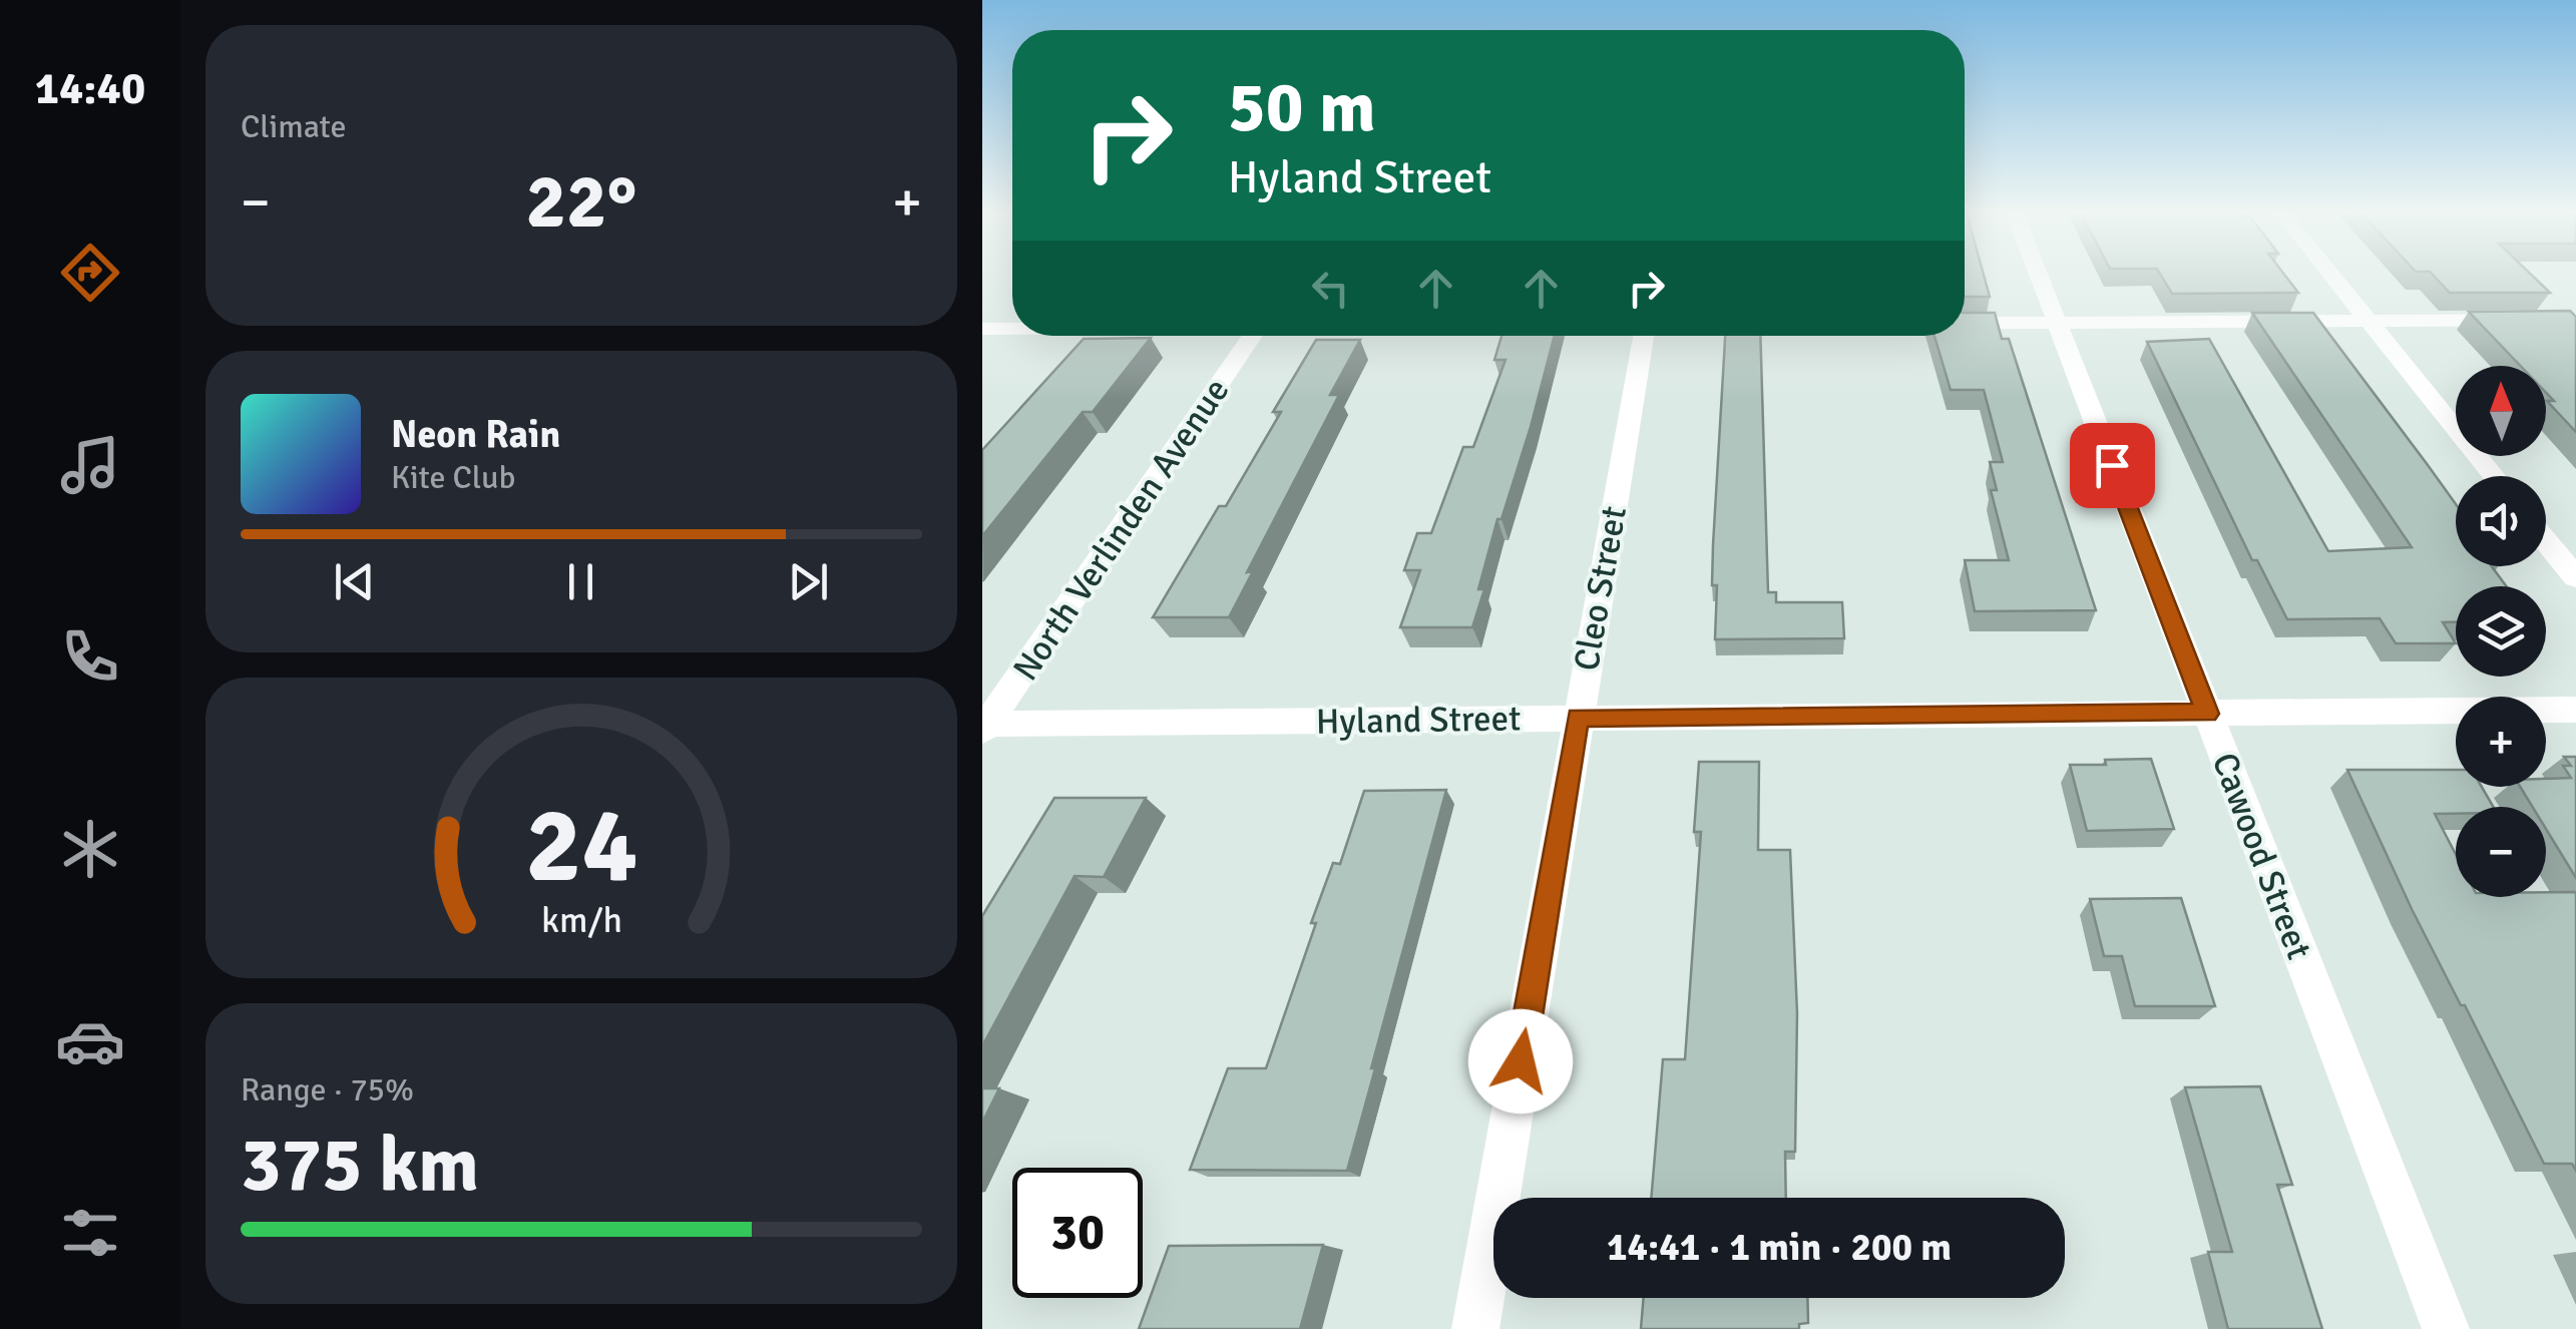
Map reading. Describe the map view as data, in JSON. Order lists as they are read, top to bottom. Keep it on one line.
{"streets":{"street":["North Verlinden Avenue","Cleo Street","Hyland Street","Cawood Street"]},"crossings":[["North Verlinden Avenue","Hyland Street"],["Cleo Street","Hyland Street"],["Hyland Street","Cawood Street"]],"north":"top","page":{"tabs":"14:40","tile":["Climate",["Range · 75%","375 km"]],"turn":["50 m","Hyland Street"],"heat":["−","22°","+"],"map_buttons":["+","−"],"song":["Neon Rain","Kite Club"],"limit":"30","trip":"14:41 · 1 min · 200 m","gauge":["24","km/h"]}}
